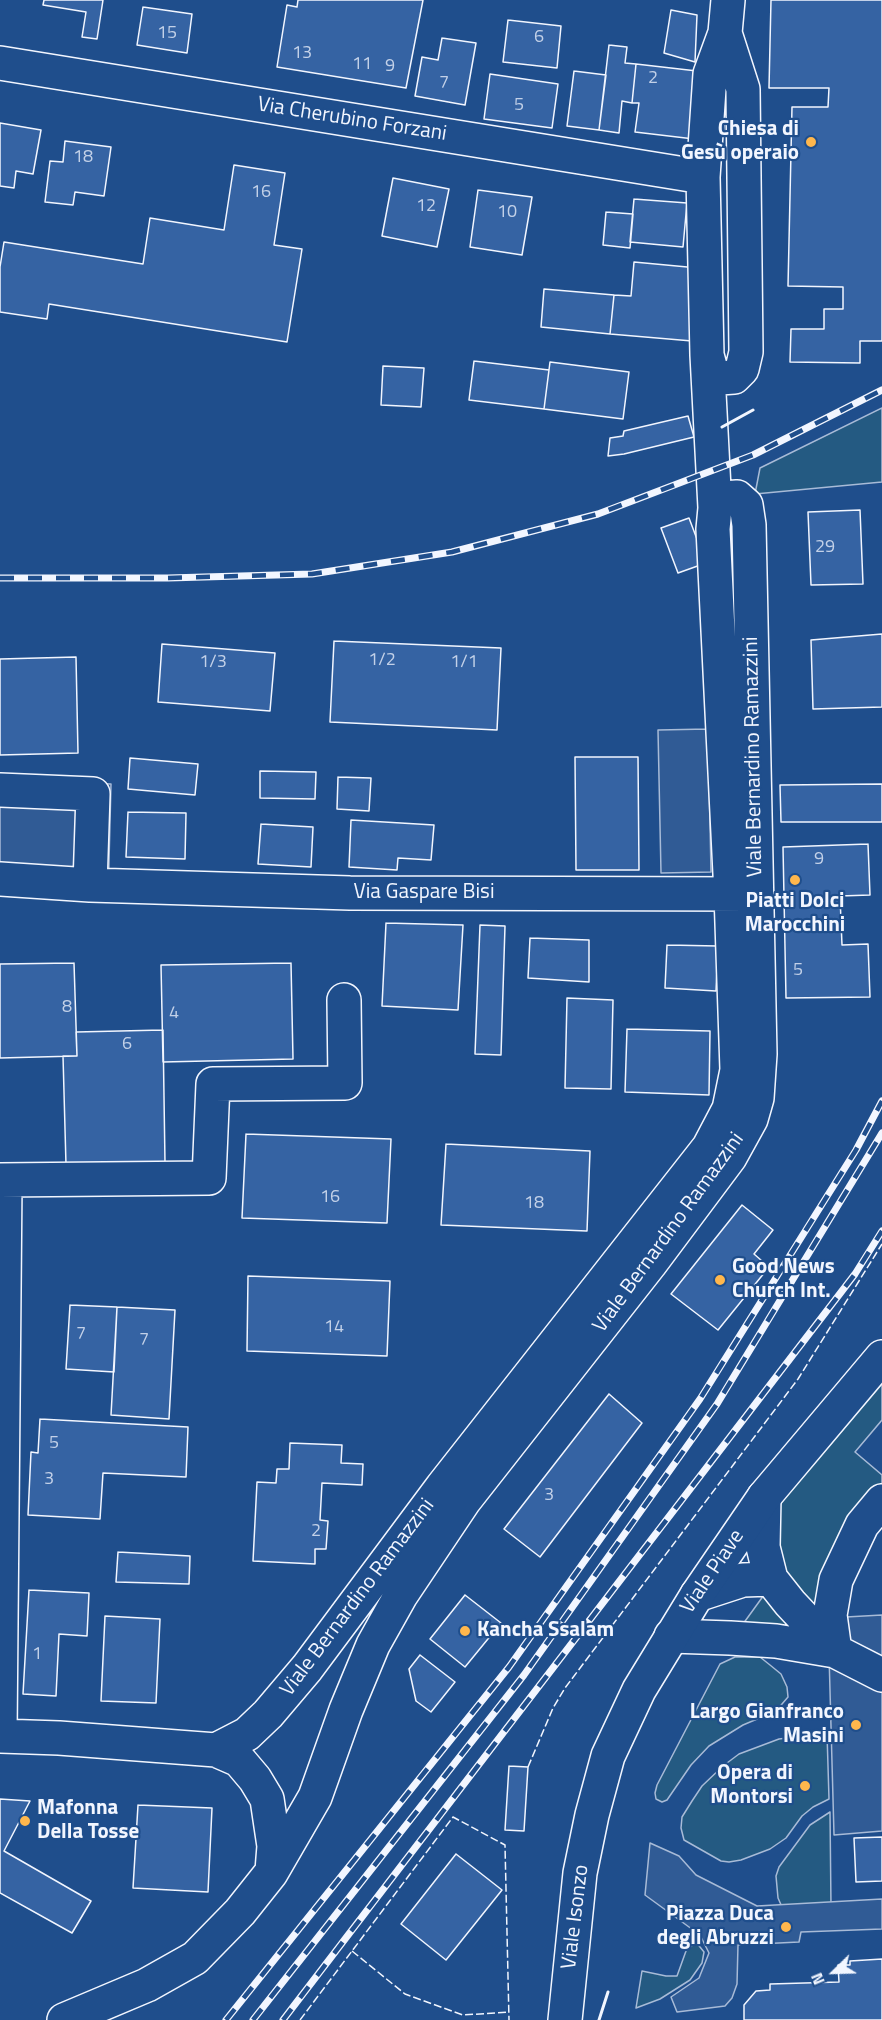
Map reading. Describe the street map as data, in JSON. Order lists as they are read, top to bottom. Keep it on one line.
{"streets":{"street":["Via Cherubino Forzani","Viale Bernardino Ramazzini","Via Gaspare Bisi","Viale Piave","Viale Isonzo"]},"crossings":[["Via Cherubino Forzani","Viale Bernardino Ramazzini"],["Viale Bernardino Ramazzini","Via Gaspare Bisi"],["Viale Piave","Viale Isonzo"]],"places":["Chiesa di Gesù operaio","Piatti Dolci Marocchini","Good News Church Int.","Kancha Ssalam","Largo Gianfranco Masini","Opera di Montorsi","Mafonna Della Tosse","Piazza Duca degli Abruzzi"],"house_numbers":["15","6","13","11","9","2","7","5","18","16","12","10","29","1/2","1/3","1/1","9","5","8","4","6","16","18","14","7","7","5","3","3","2","1"],"north":"bottom left"}
